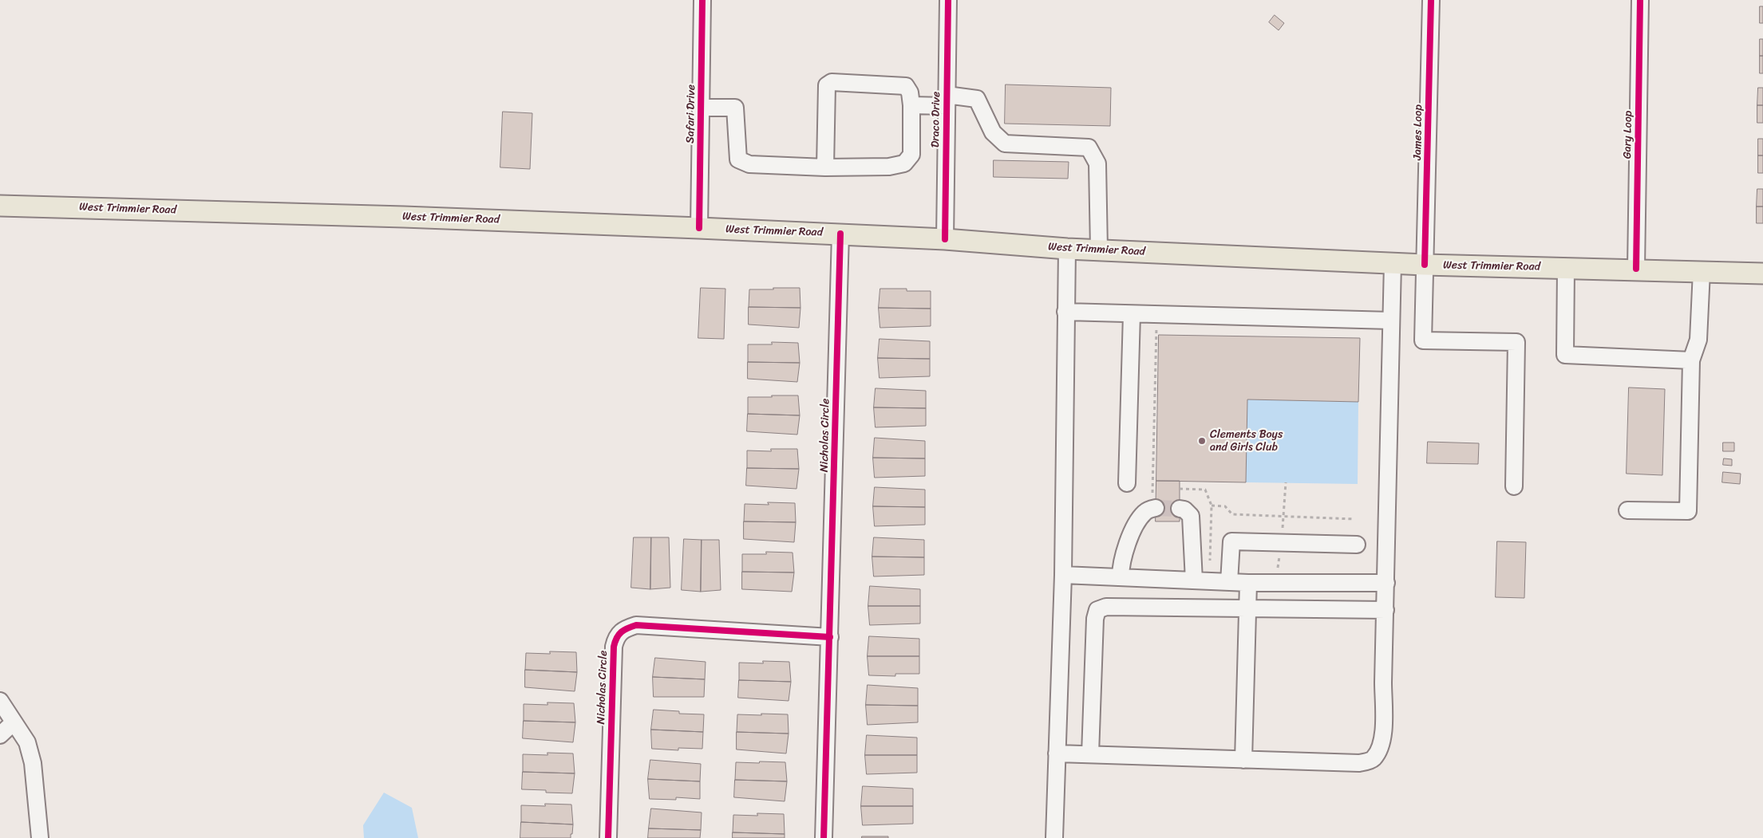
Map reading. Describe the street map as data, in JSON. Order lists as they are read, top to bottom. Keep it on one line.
{"streets":{"main road":["West Trimmier Road"],"street":["Safari Drive","Draco Drive","James Loop","Gary Loop","Nicholas Circle"]},"crossings":[["Safari Drive","West Trimmier Road"],["Draco Drive","West Trimmier Road"],["James Loop","West Trimmier Road"],["Gary Loop","West Trimmier Road"],["West Trimmier Road","Nicholas Circle"]],"places":["Clements Boys and Girls Club"]}
